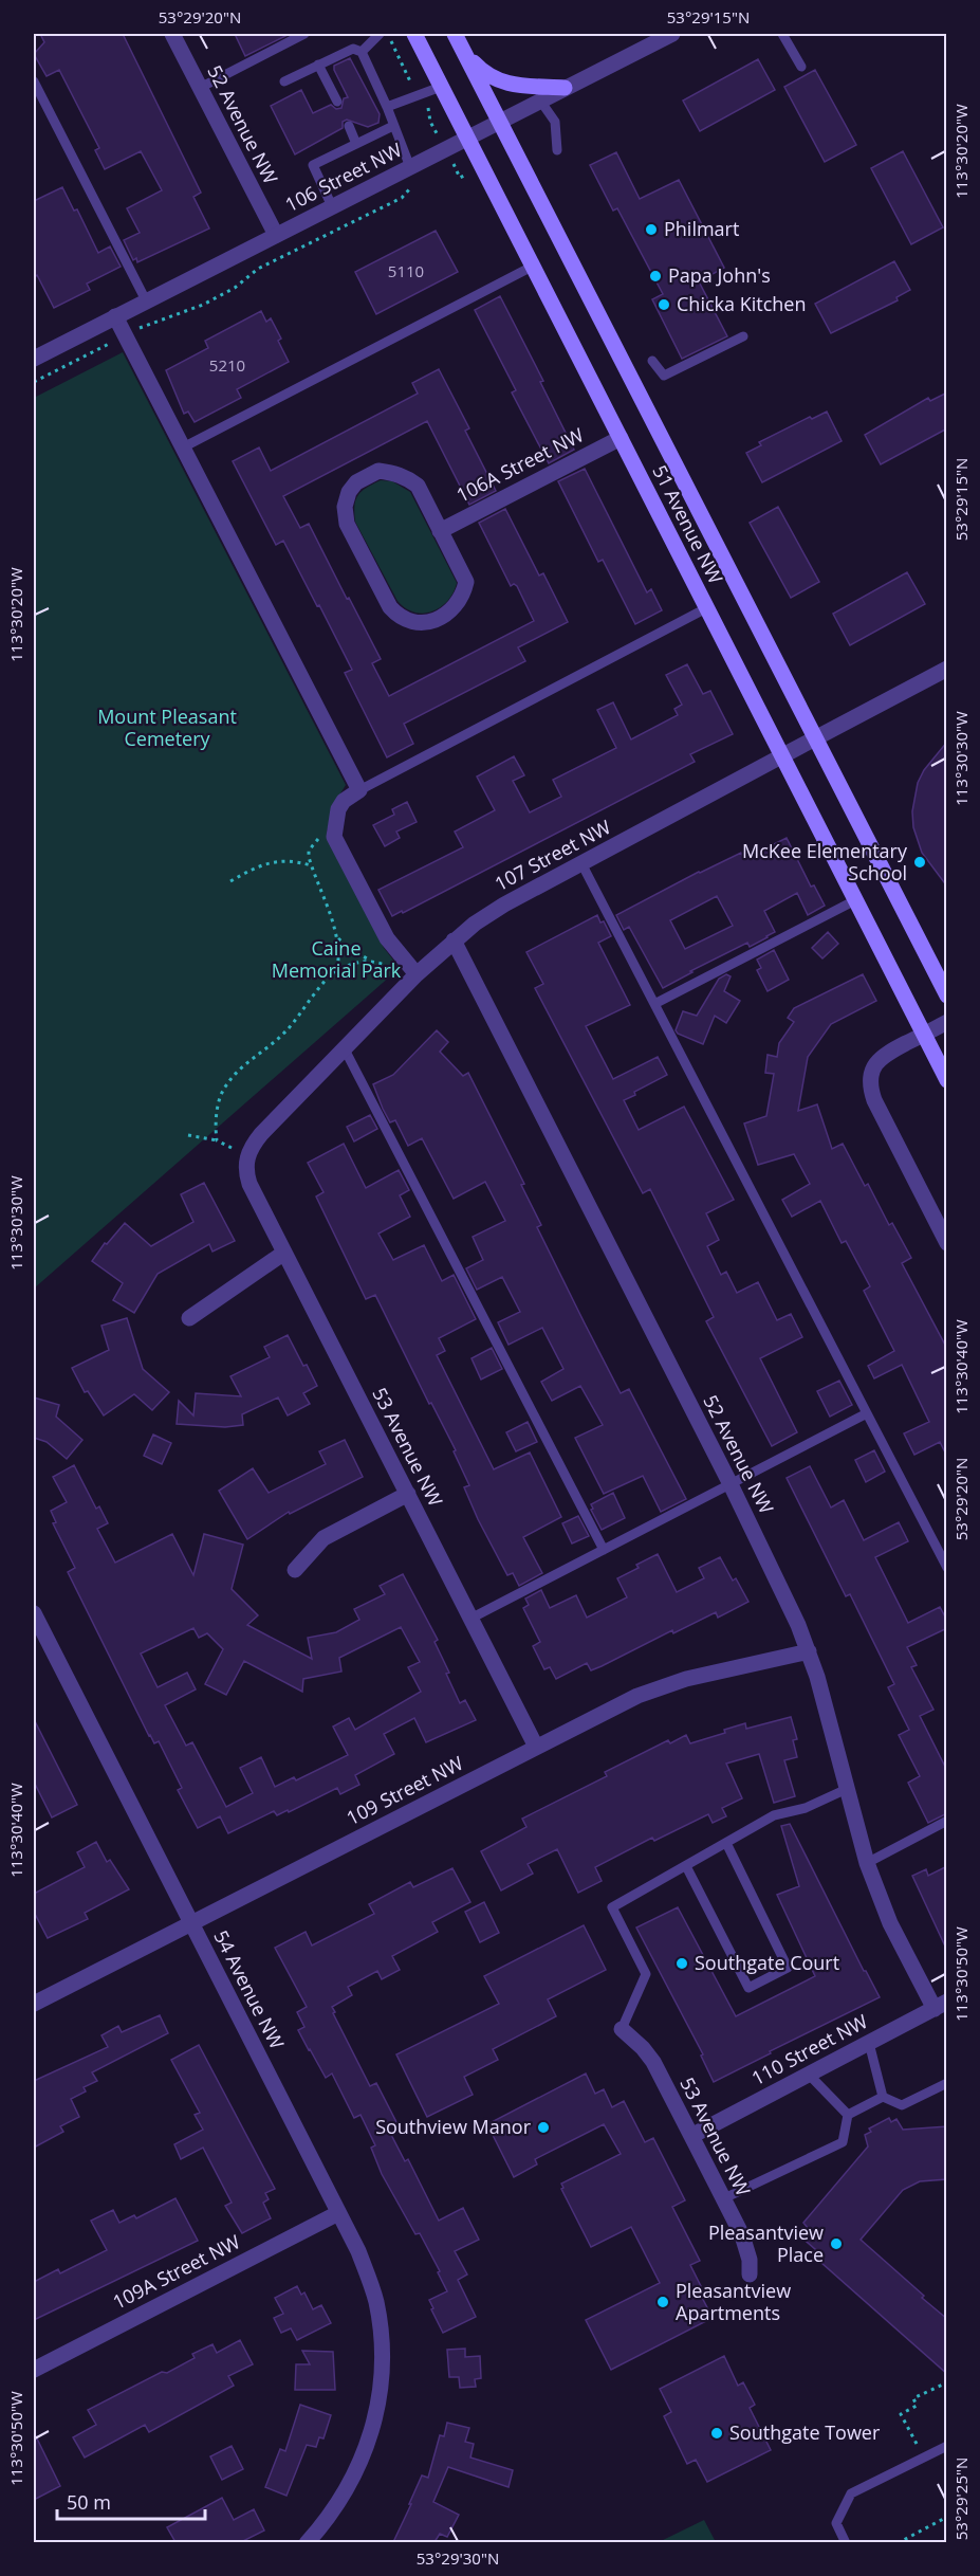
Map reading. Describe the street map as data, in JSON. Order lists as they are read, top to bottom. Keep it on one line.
{"streets":{"main road":["51 Avenue NW"],"street":["52 Avenue NW","106 Street NW","106A Street NW","107 Street NW","53 Avenue NW","109 Street NW","54 Avenue NW","110 Street NW","109A Street NW"]},"crossings":[["52 Avenue NW","106 Street NW"],["52 Avenue NW","107 Street NW"],["52 Avenue NW","109 Street NW"],["52 Avenue NW","110 Street NW"],["106 Street NW","51 Avenue NW"],["106A Street NW","51 Avenue NW"],["51 Avenue NW","107 Street NW"],["107 Street NW","53 Avenue NW"],["53 Avenue NW","109 Street NW"],["53 Avenue NW","110 Street NW"],["109 Street NW","54 Avenue NW"],["54 Avenue NW","109A Street NW"]],"parks":["Mount Pleasant Cemetery","Caine Memorial Park"],"places":["Philmart","Papa John's","Chicka Kitchen","McKee Elementary School","Southgate Court","Southview Manor","Pleasantview Place","Pleasantview Apartments","Southgate Tower"],"house_numbers":["5110","5210"],"scale_bar":"50 m","coordinates":["53°29'20\"N","53°29'15\"N","113°30'20\"W","113°30'30\"W","113°30'40\"W","113°30'50\"W","53°29'25\"N","53°29'30\"N"]}
